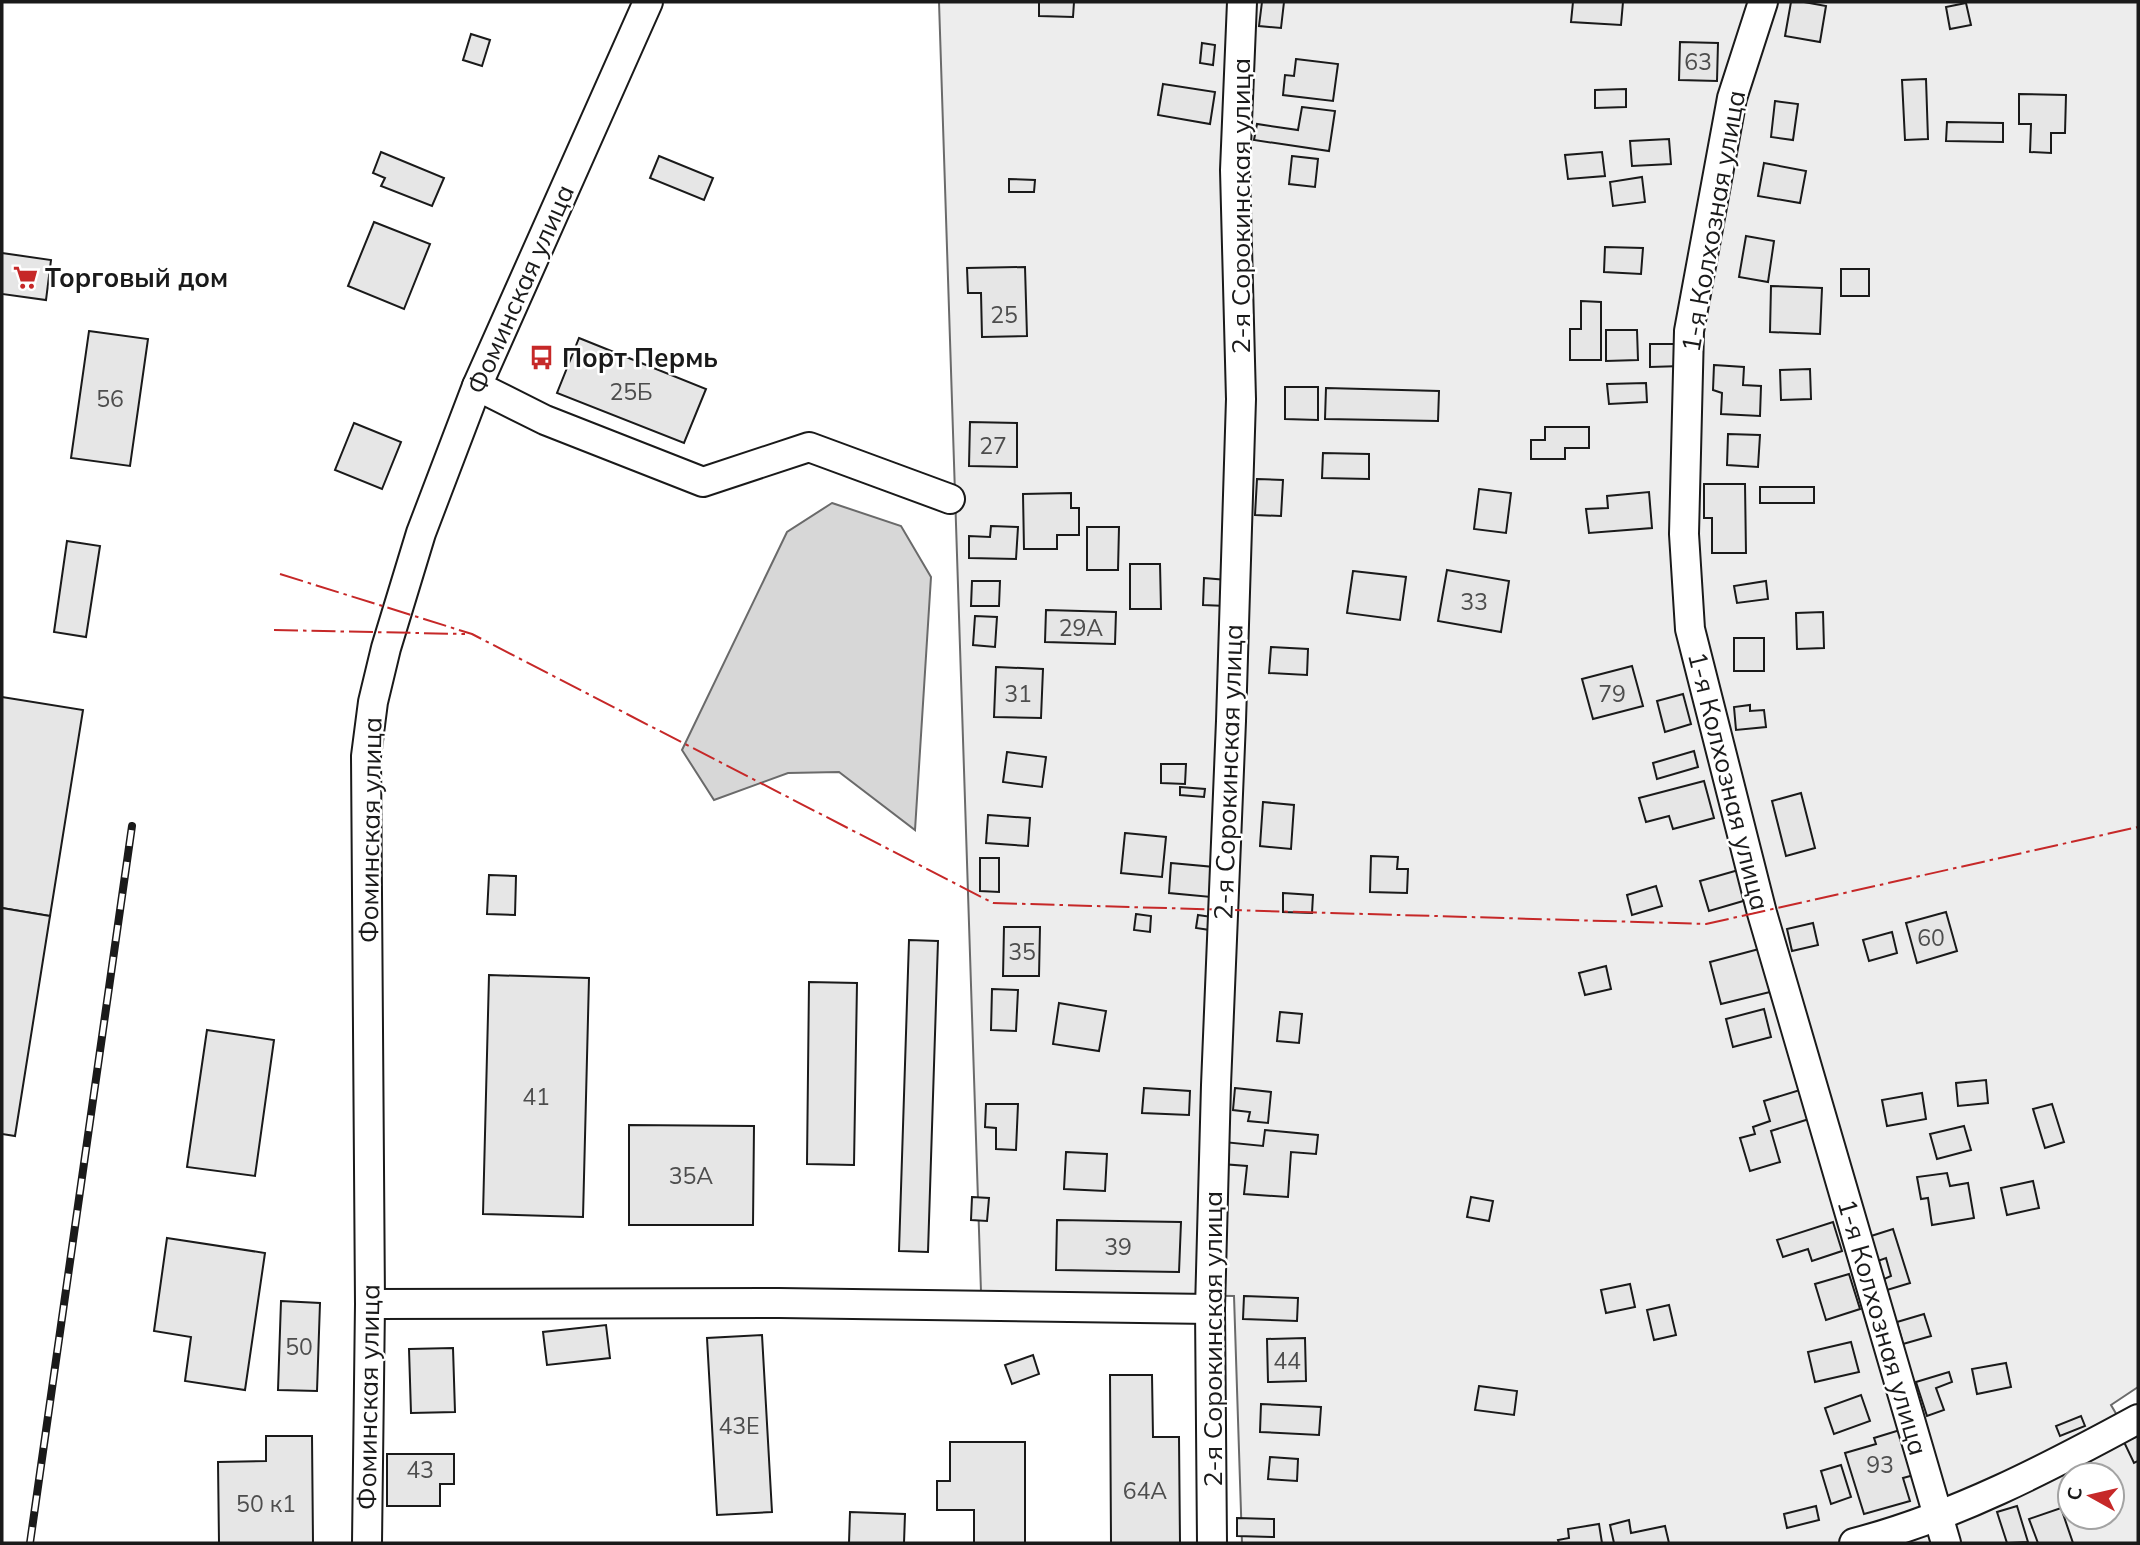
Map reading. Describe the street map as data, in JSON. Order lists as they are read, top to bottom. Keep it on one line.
{"streets":{"street":["2-я Сорокинская улица","1-я Колхозная улица","Фоминская улица"]},"places":{"supermarket":["Торговый дом"],"bus stop":["Порт Пермь"]},"house_numbers":["63","25","25Б","56","27","33","29А","31","79","60","35","41","35А","39","50","44","43Е","93","43","64А","50 к1"],"north":"left"}
